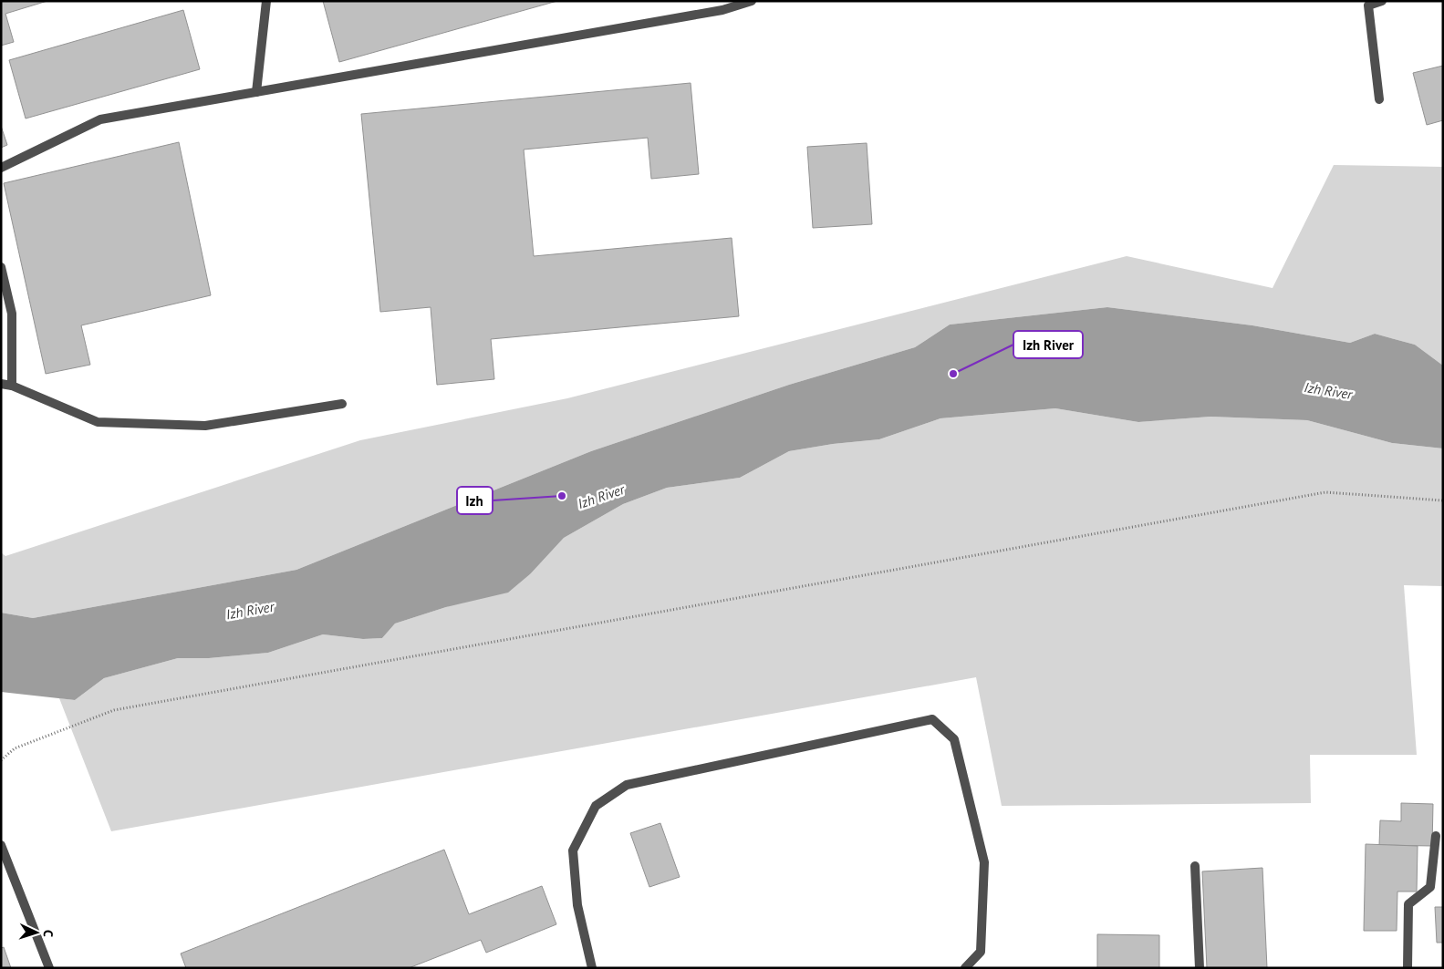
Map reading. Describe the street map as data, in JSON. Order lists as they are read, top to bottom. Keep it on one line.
{"water":["Izh River"],"places":["Izh River","Izh"],"north":"right"}
